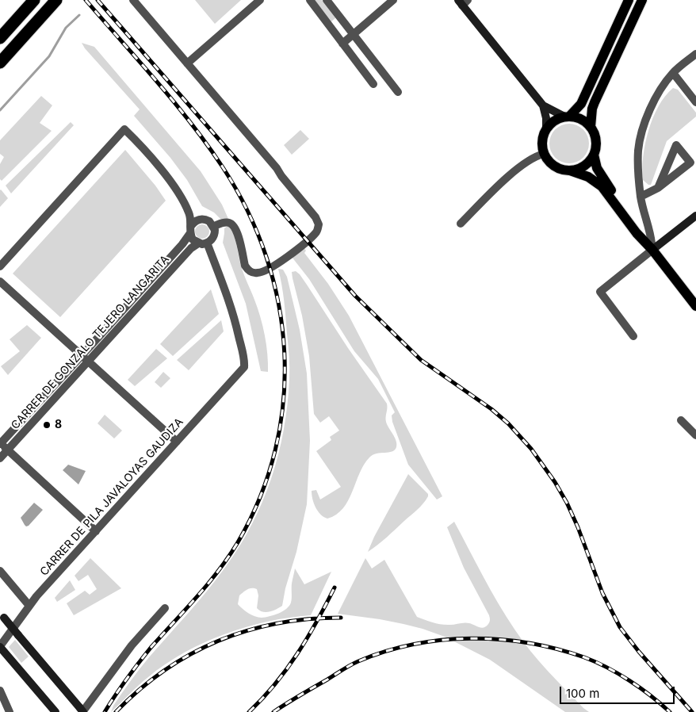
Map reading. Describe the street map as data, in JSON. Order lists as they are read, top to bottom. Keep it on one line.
{"streets":{"street":["CARRER DE GONZALO TEJERO LANGARITA","CARRER DE PILA JAVALOYAS GAUDIZA"]},"crossings":[["CARRER DE GONZALO TEJERO LANGARITA","CARRER DE PILA JAVALOYAS GAUDIZA"]],"places":["8"],"scale_bar":"100 m"}
